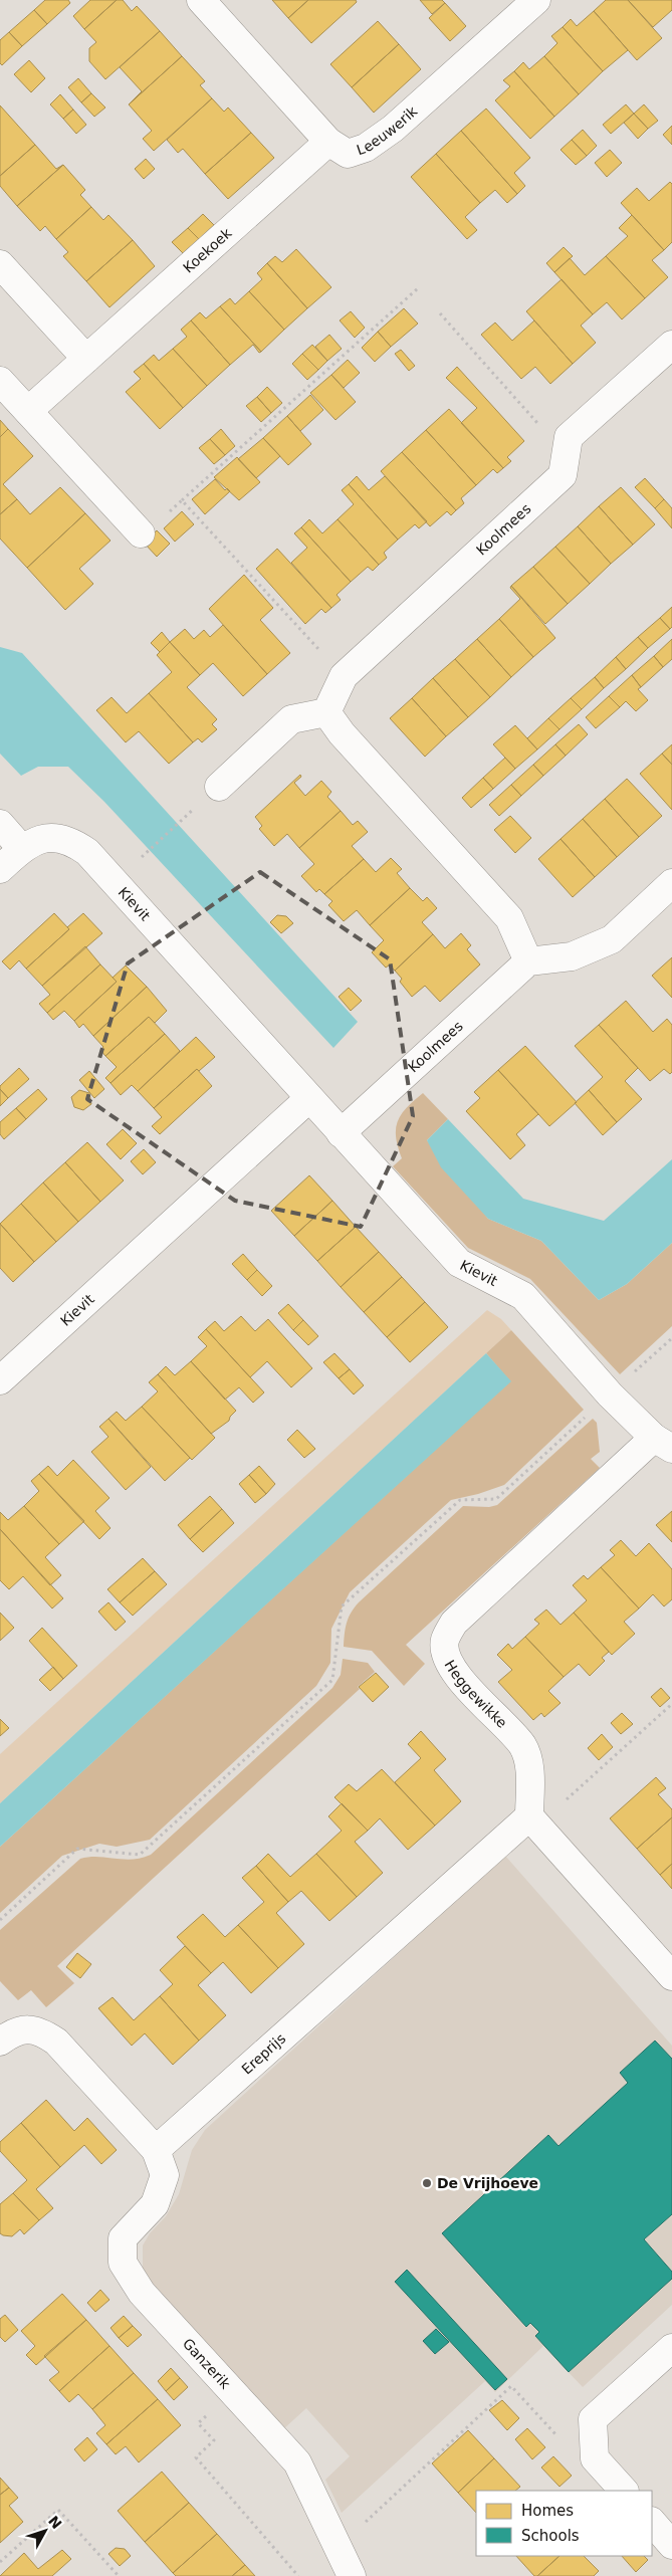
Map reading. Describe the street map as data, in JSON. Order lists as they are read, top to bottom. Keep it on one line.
{"streets":{"street":["Leeuwerik","Koekoek","Koolmees","Kievit","Heggewikke","Ereprijs","Ganzerik"]},"crossings":[["Leeuwerik","Koekoek"],["Koolmees","Kievit"],["Kievit","Heggewikke"],["Heggewikke","Ereprijs"],["Ereprijs","Ganzerik"]],"places":["De Vrijhoeve"],"legend":["Homes","Schools"],"north":"top right"}
